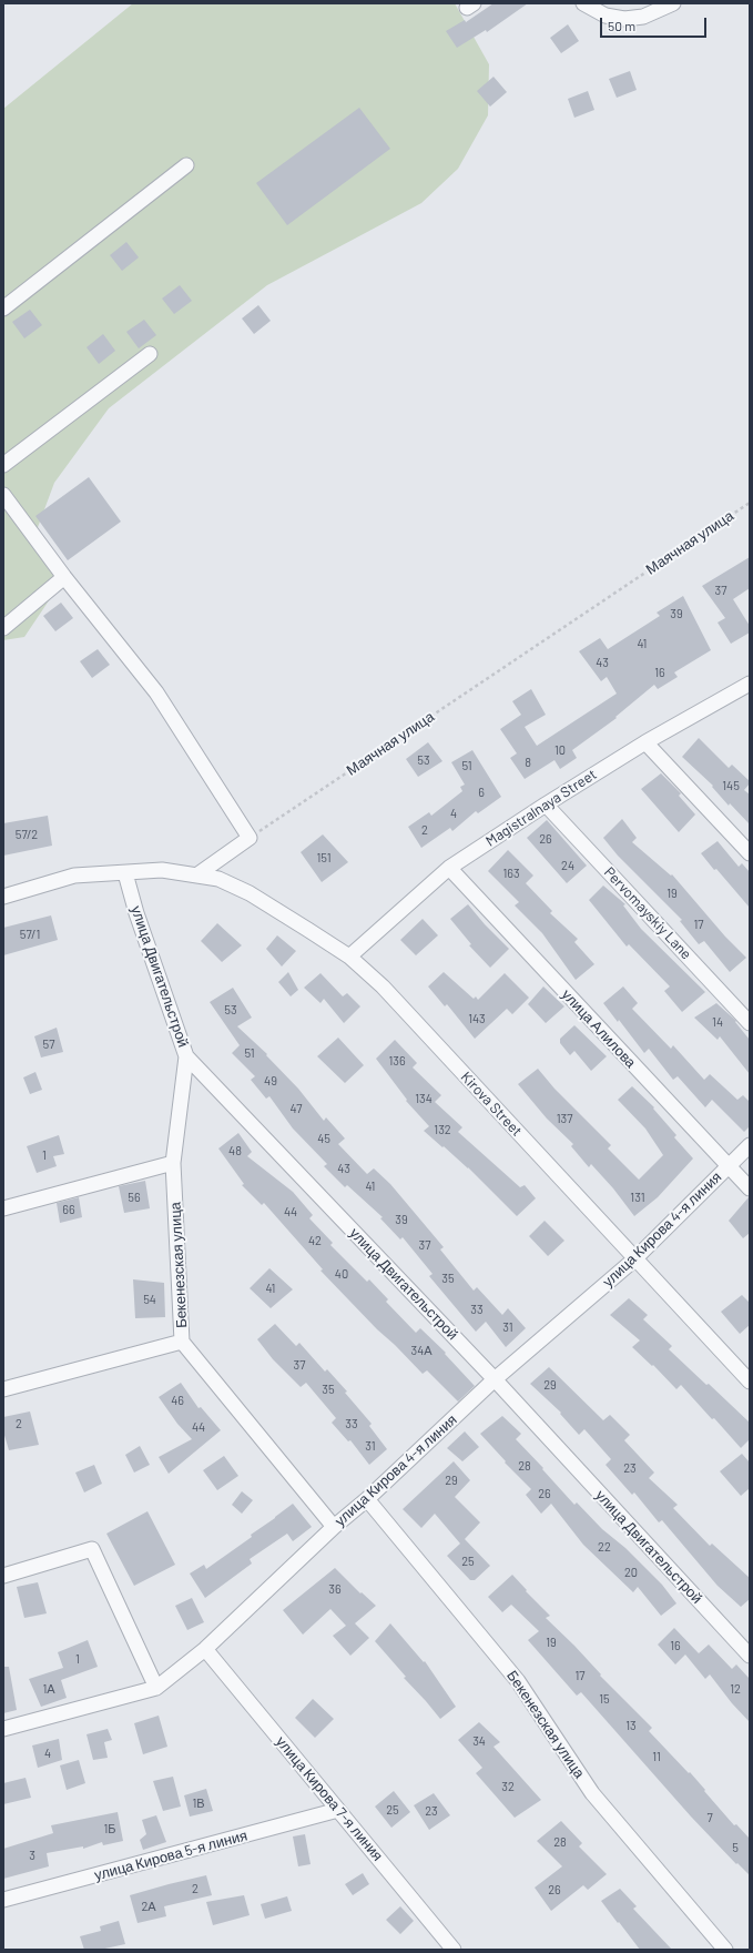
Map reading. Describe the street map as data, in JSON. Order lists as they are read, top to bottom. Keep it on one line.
{"streets":{"street":["Magistralnaya Street","Pervomayskiy Lane","улица Двигательстрой","улица Алилова","Kirova Street","улица Кирова 4-я линия","Бекенезская улица","улица Кирова 7-я линия","улица Кирова 5-я линия"],"path":["Маячная улица"]},"crossings":[["Magistralnaya Street","Pervomayskiy Lane"],["Magistralnaya Street","улица Алилова"],["Magistralnaya Street","Kirova Street"],["улица Двигательстрой","улица Кирова 4-я линия"],["улица Двигательстрой","Бекенезская улица"],["улица Алилова","улица Кирова 4-я линия"],["Kirova Street","улица Кирова 4-я линия"],["улица Кирова 4-я линия","Бекенезская улица"],["улица Кирова 4-я линия","улица Кирова 7-я линия"],["улица Кирова 7-я линия","улица Кирова 5-я линия"]],"house_numbers":["37","39","41","43","16","10","53","8","51","145","6","4","2","57/2","26","151","24","163","19","17","57/1","53","143","14","57","51","136","49","134","47","137","132","45","48","1","43","41","56","131","66","44","39","42","37","40","35","41","54","33","31","34А","37","29","35","46","2","33","44","31","28","23","29","26","22","25","20","36","19","16","1","17","1А","12","15","13","34","4","11","32","1В","25","23","7","1Б","28","5","3","2","26","2А"],"scale_bar":"50 m"}
